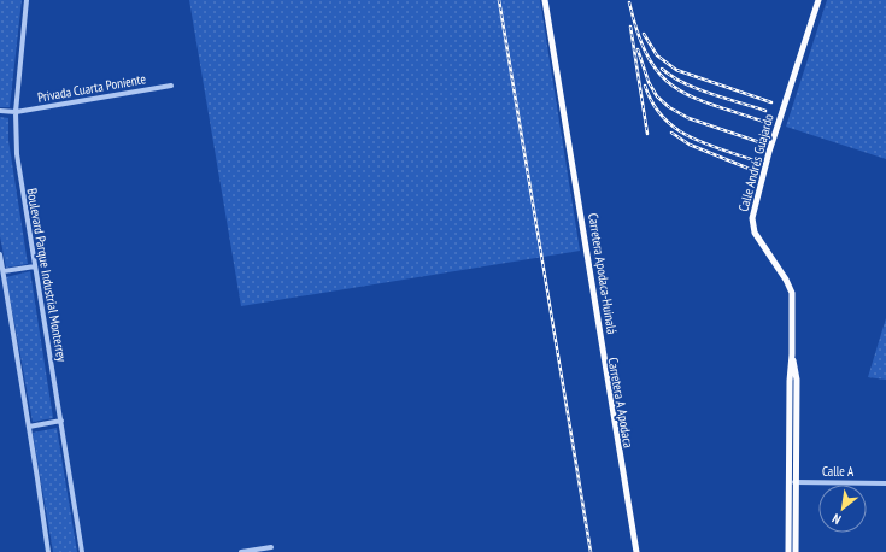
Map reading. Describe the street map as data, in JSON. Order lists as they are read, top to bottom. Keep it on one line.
{"streets":{"main road":["Calle Andrés Guajardo","Carretera Apodaca-Huinalá"],"street":["Privada Cuarta Poniente","Boulevard Parque Industrial Monterrey","Calle A"]},"crossings":[["Privada Cuarta Poniente","Boulevard Parque Industrial Monterrey"],["Calle Andrés Guajardo","Calle A"]],"north":"bottom left"}
